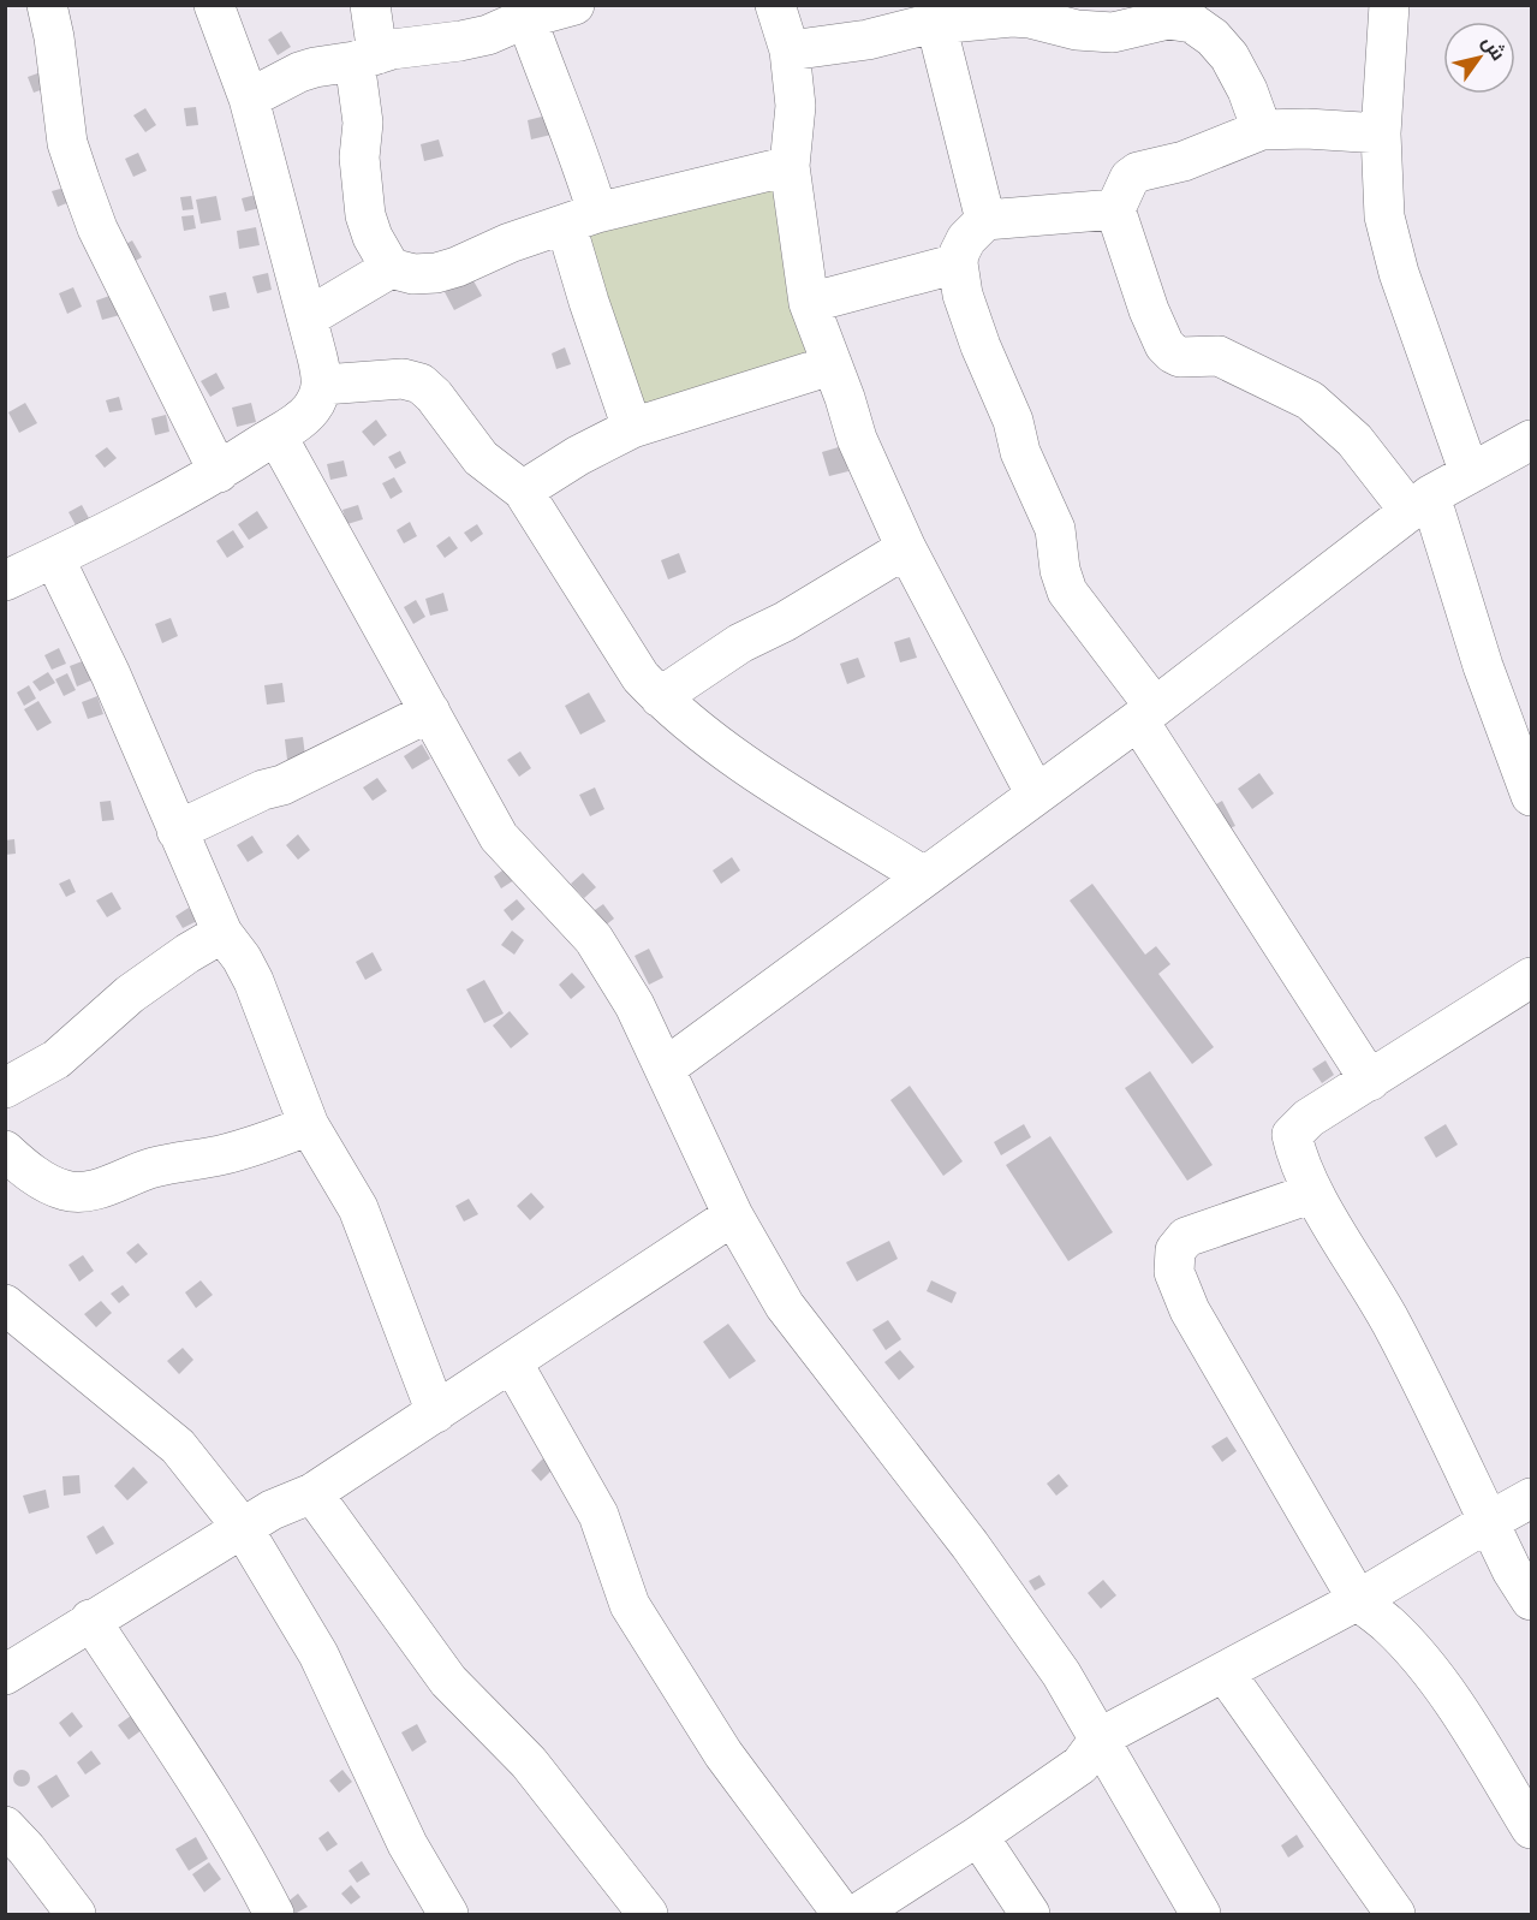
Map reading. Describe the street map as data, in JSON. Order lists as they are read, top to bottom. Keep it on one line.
{"north":"top right"}
